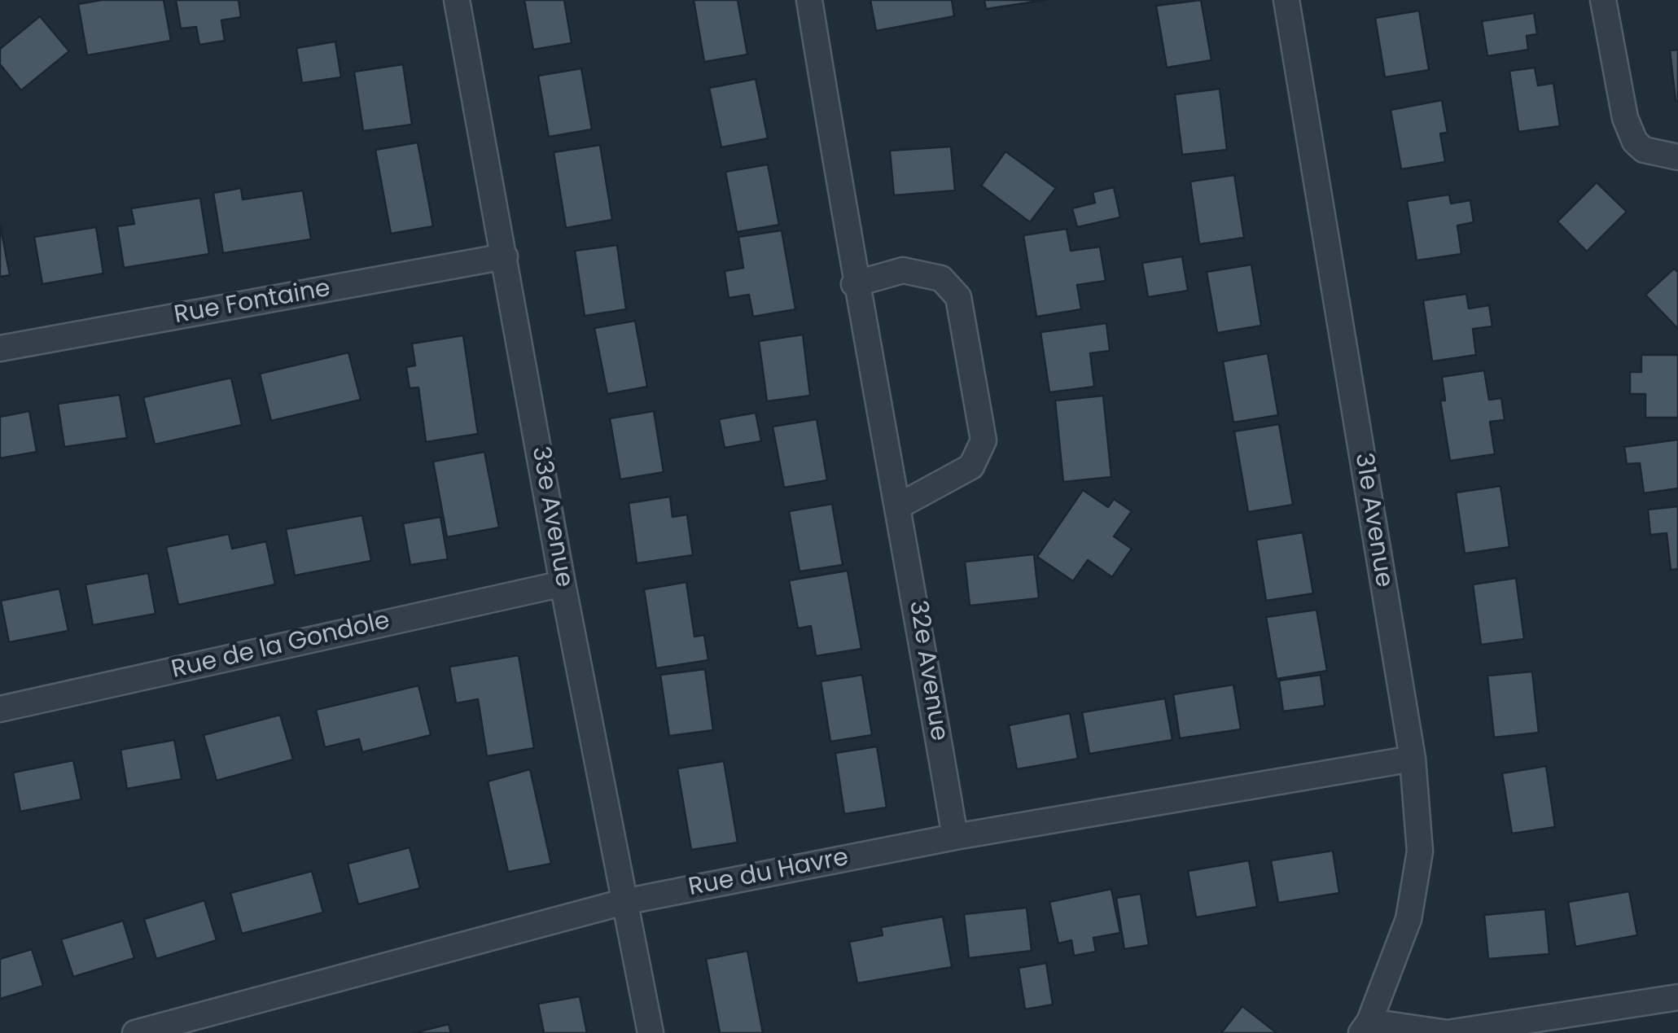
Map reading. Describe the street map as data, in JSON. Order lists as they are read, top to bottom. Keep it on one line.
{"streets":{"street":["Rue Fontaine","33e Avenue","31e Avenue","Rue de la Gondole","32e Avenue","Rue du Havre"]},"crossings":[["Rue Fontaine","33e Avenue"],["33e Avenue","Rue de la Gondole"],["33e Avenue","Rue du Havre"],["31e Avenue","Rue du Havre"],["32e Avenue","Rue du Havre"]]}
